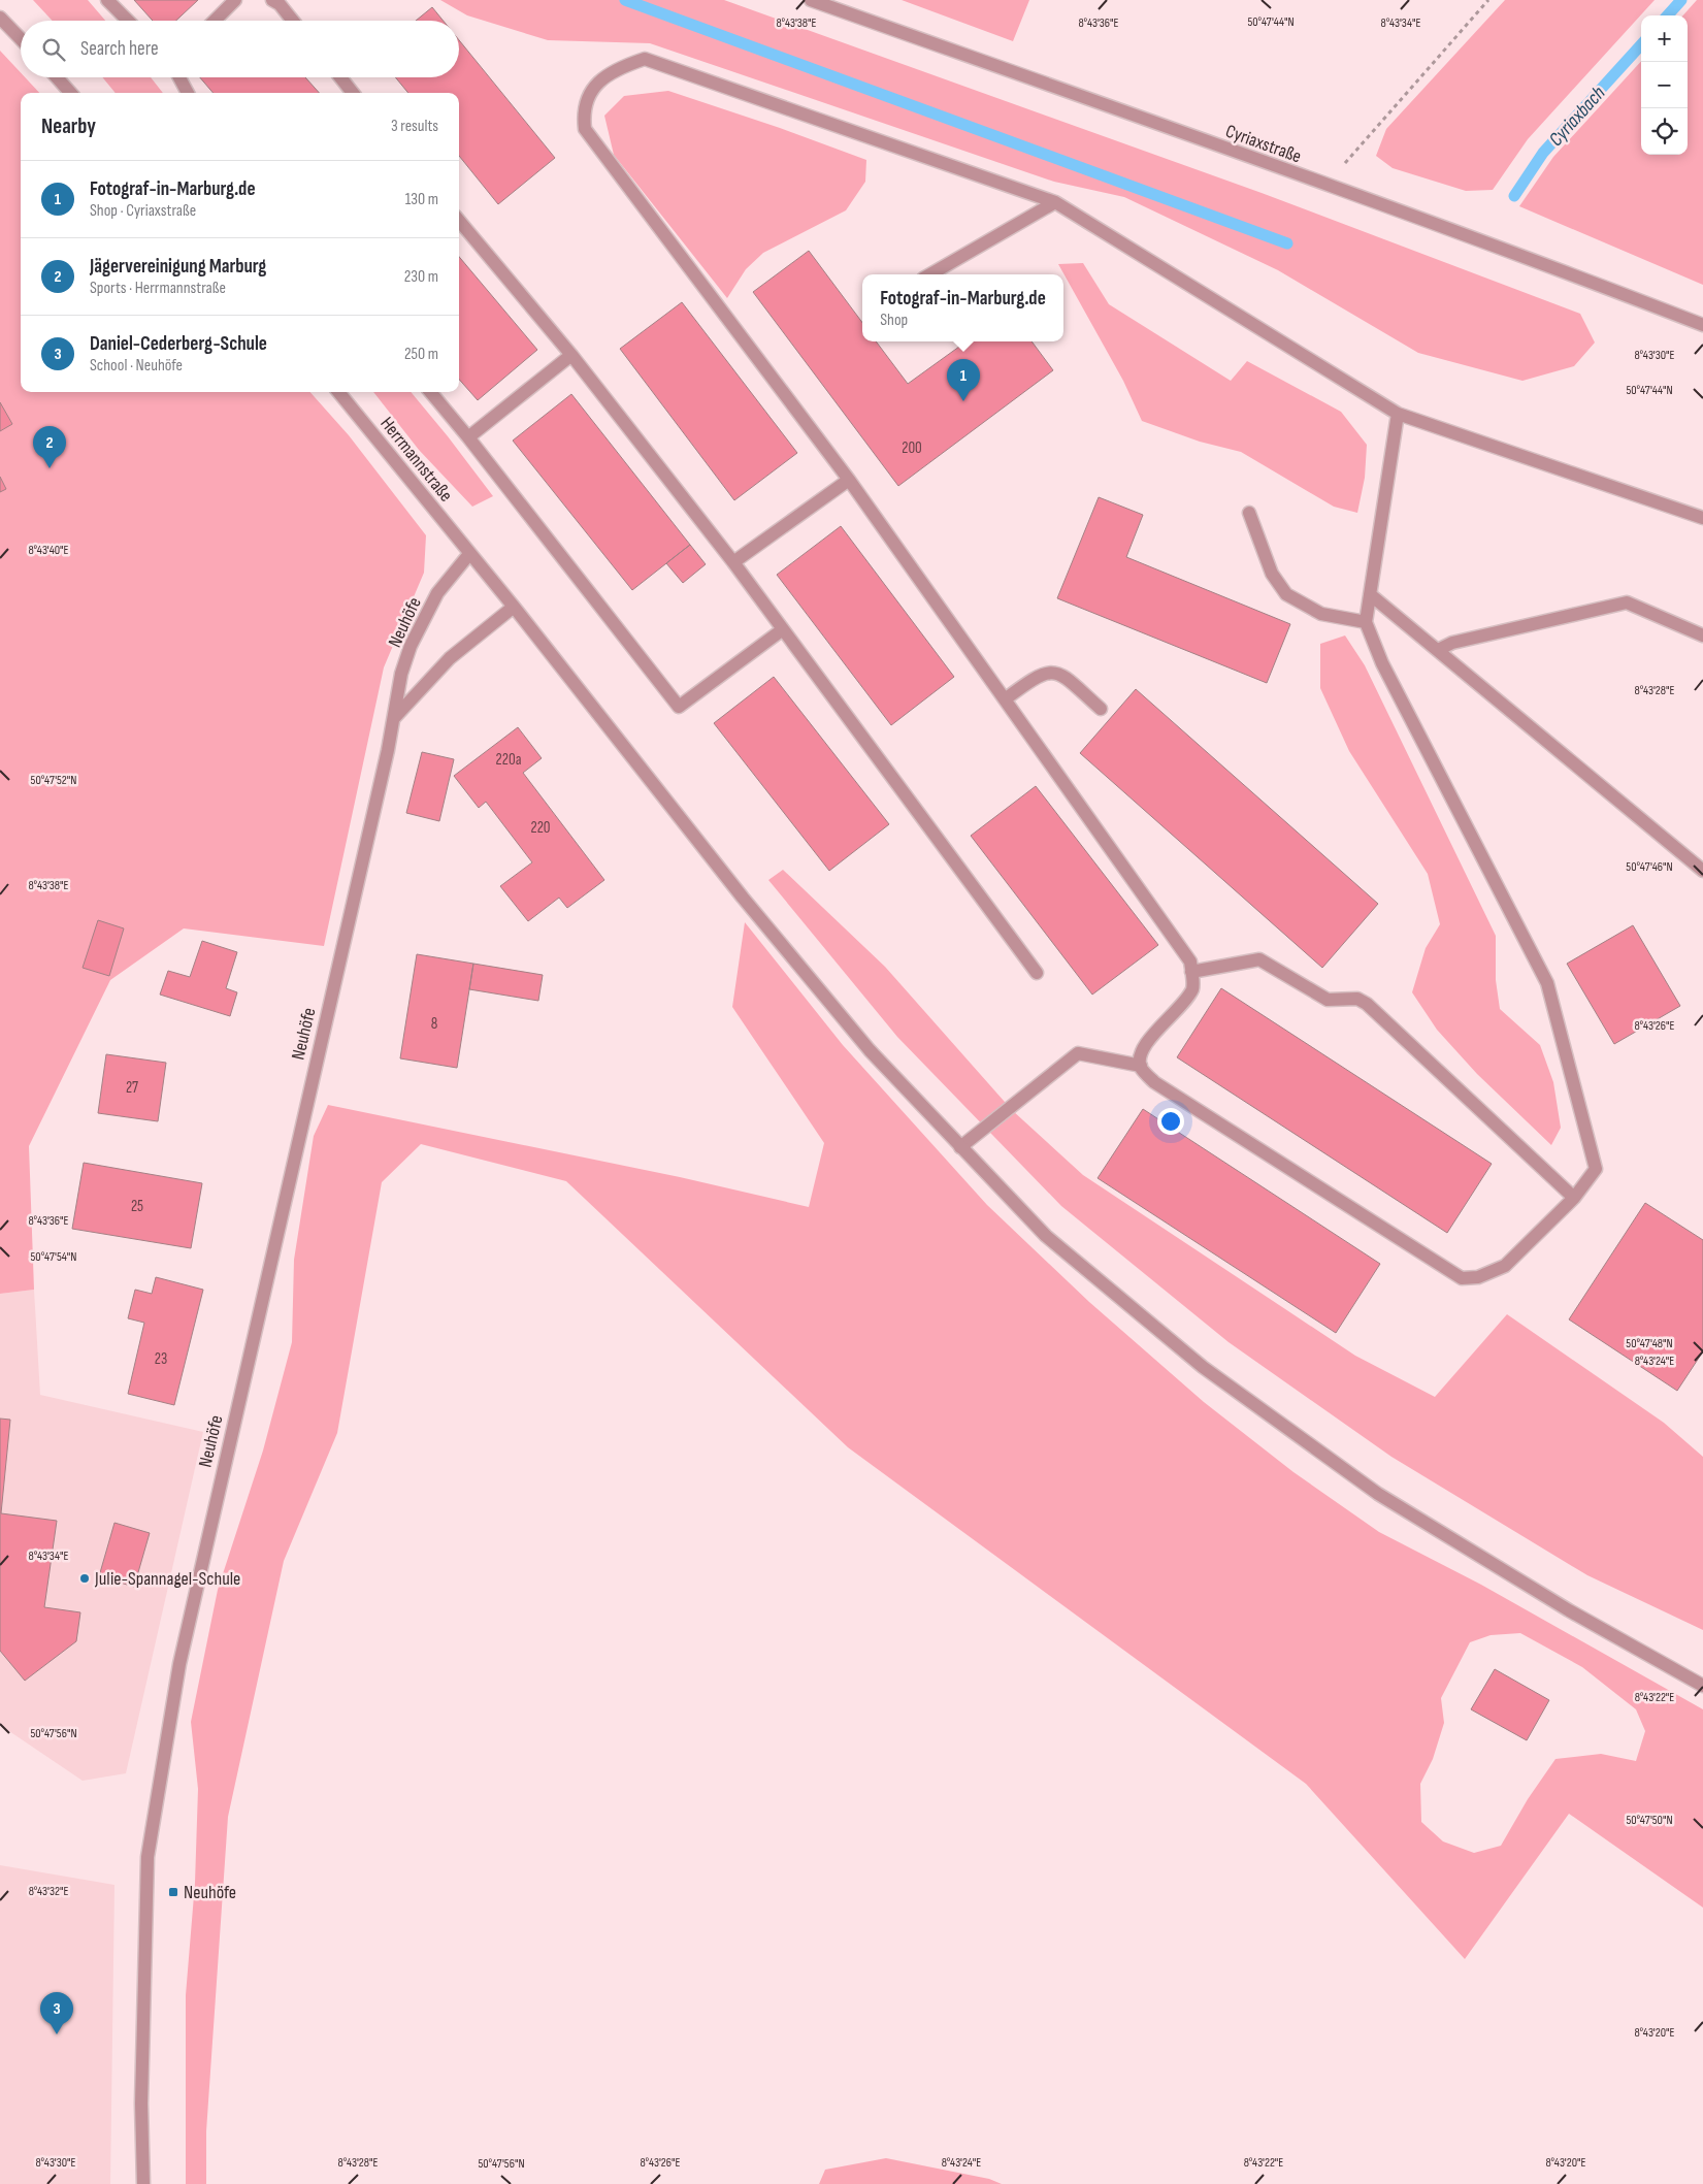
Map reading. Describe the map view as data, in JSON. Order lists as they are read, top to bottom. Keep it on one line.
{"streets":{"street":["Cyriaxstraße","Herrmannstraße","Neuhöfe"]},"crossings":[["Herrmannstraße","Neuhöfe"]],"water":["Cyriaxbach"],"places":{"other":["Julie-Spannagel-Schule"],"transit":["Neuhöfe"]},"house_numbers":["200","220a","220","8","27","25","23"],"page":{"map_buttons":["+","−"],"search":"Search here","heading":["Nearby","3 results"],"list":[{"mark":"1","name":"Fotograf-in-Marburg.de","note":"Shop · Cyriaxstraße","value":"130 m"},{"mark":"2","name":"Jägervereinigung Marburg","note":"Sports · Herrmannstraße","value":"230 m"},{"mark":"3","name":"Daniel-Cederberg-Schule","note":"School · Neuhöfe","value":"250 m"}],"popup":["Fotograf-in-Marburg.de","Shop"],"pins":["1","2","3"]},"coordinates":["50°47'44\"N","8°43'38\"E","8°43'36\"E","8°43'34\"E","8°43'30\"E","8°43'40\"E","8°43'28\"E","50°47'52\"N","50°47'46\"N","8°43'26\"E","50°47'54\"N","50°47'48\"N","8°43'24\"E","8°43'22\"E","50°47'56\"N","50°47'50\"N","8°43'32\"E","8°43'20\"E"]}
